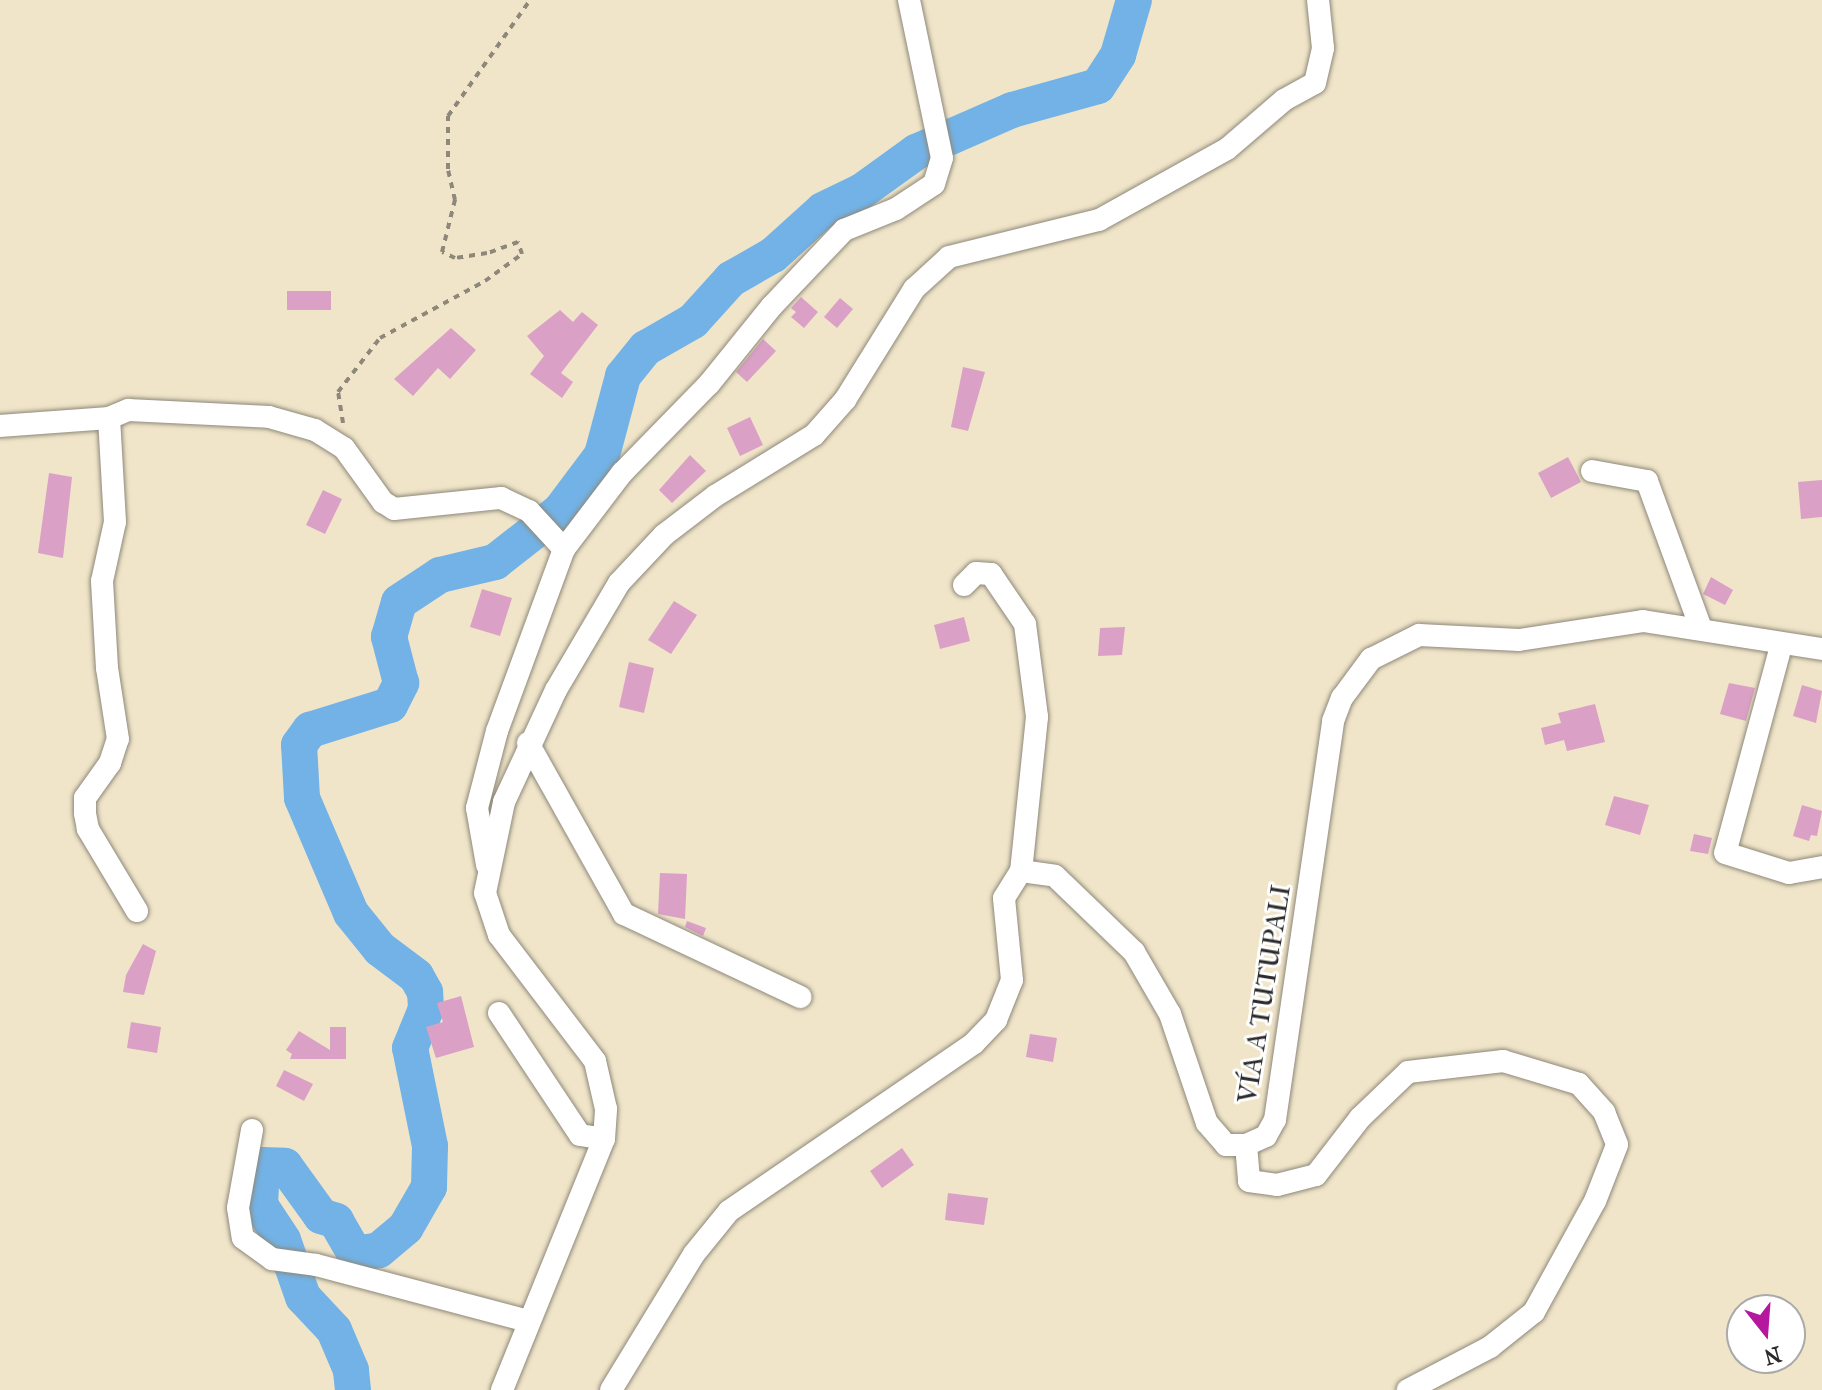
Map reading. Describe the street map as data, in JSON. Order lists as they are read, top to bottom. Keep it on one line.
{"streets":{"street":["VÍA A TUTUPALI"]},"north":"bottom"}
